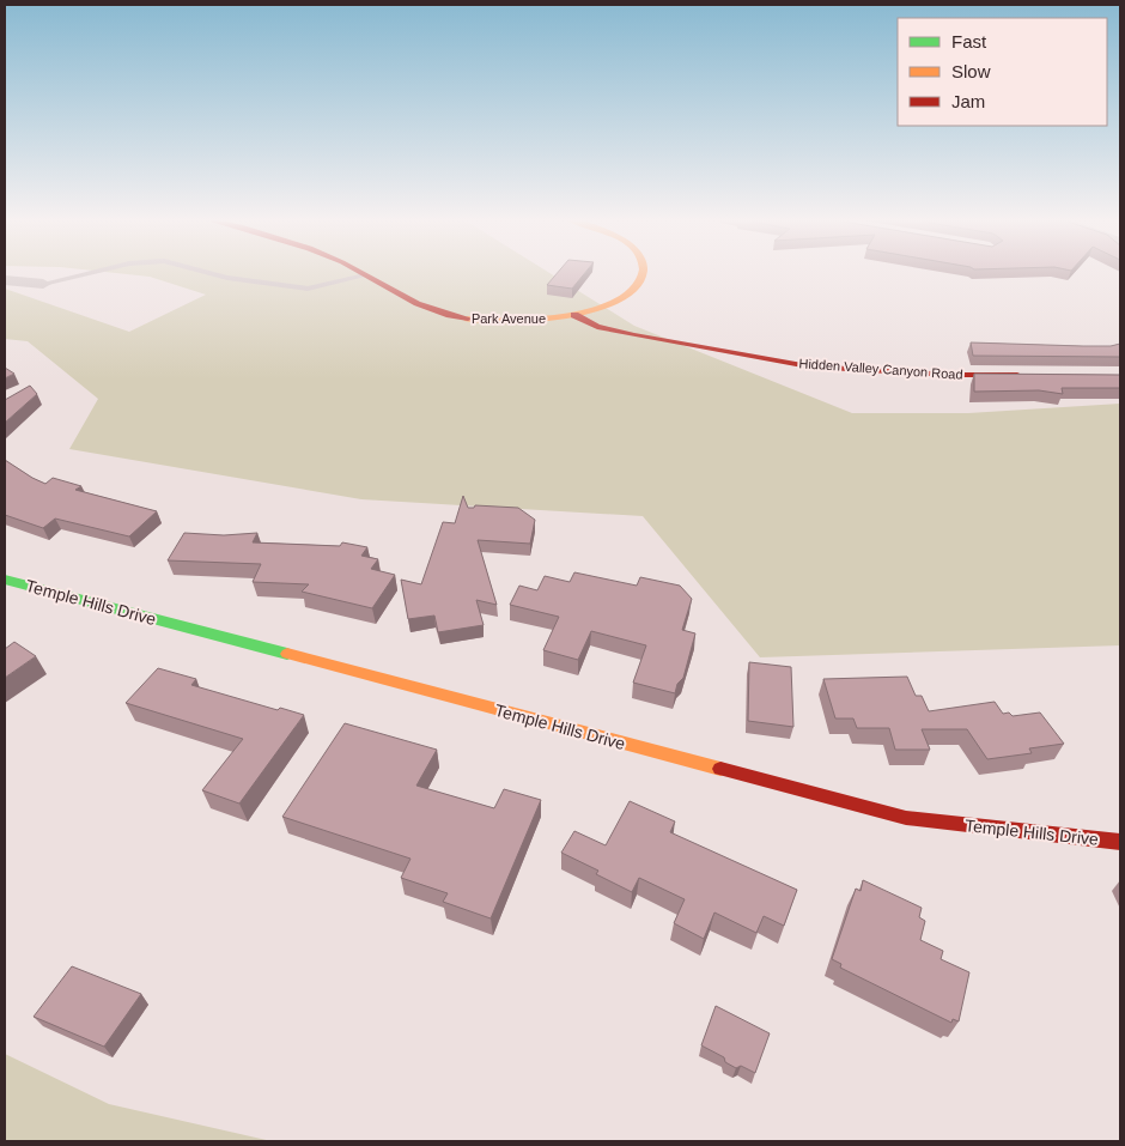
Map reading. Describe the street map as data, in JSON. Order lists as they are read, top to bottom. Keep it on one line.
{"streets":{"street":["Park Avenue","Hidden Valley Canyon Road","Temple Hills Drive"]},"crossings":[["Park Avenue","Hidden Valley Canyon Road"]],"legend":["Fast","Slow","Jam"]}
